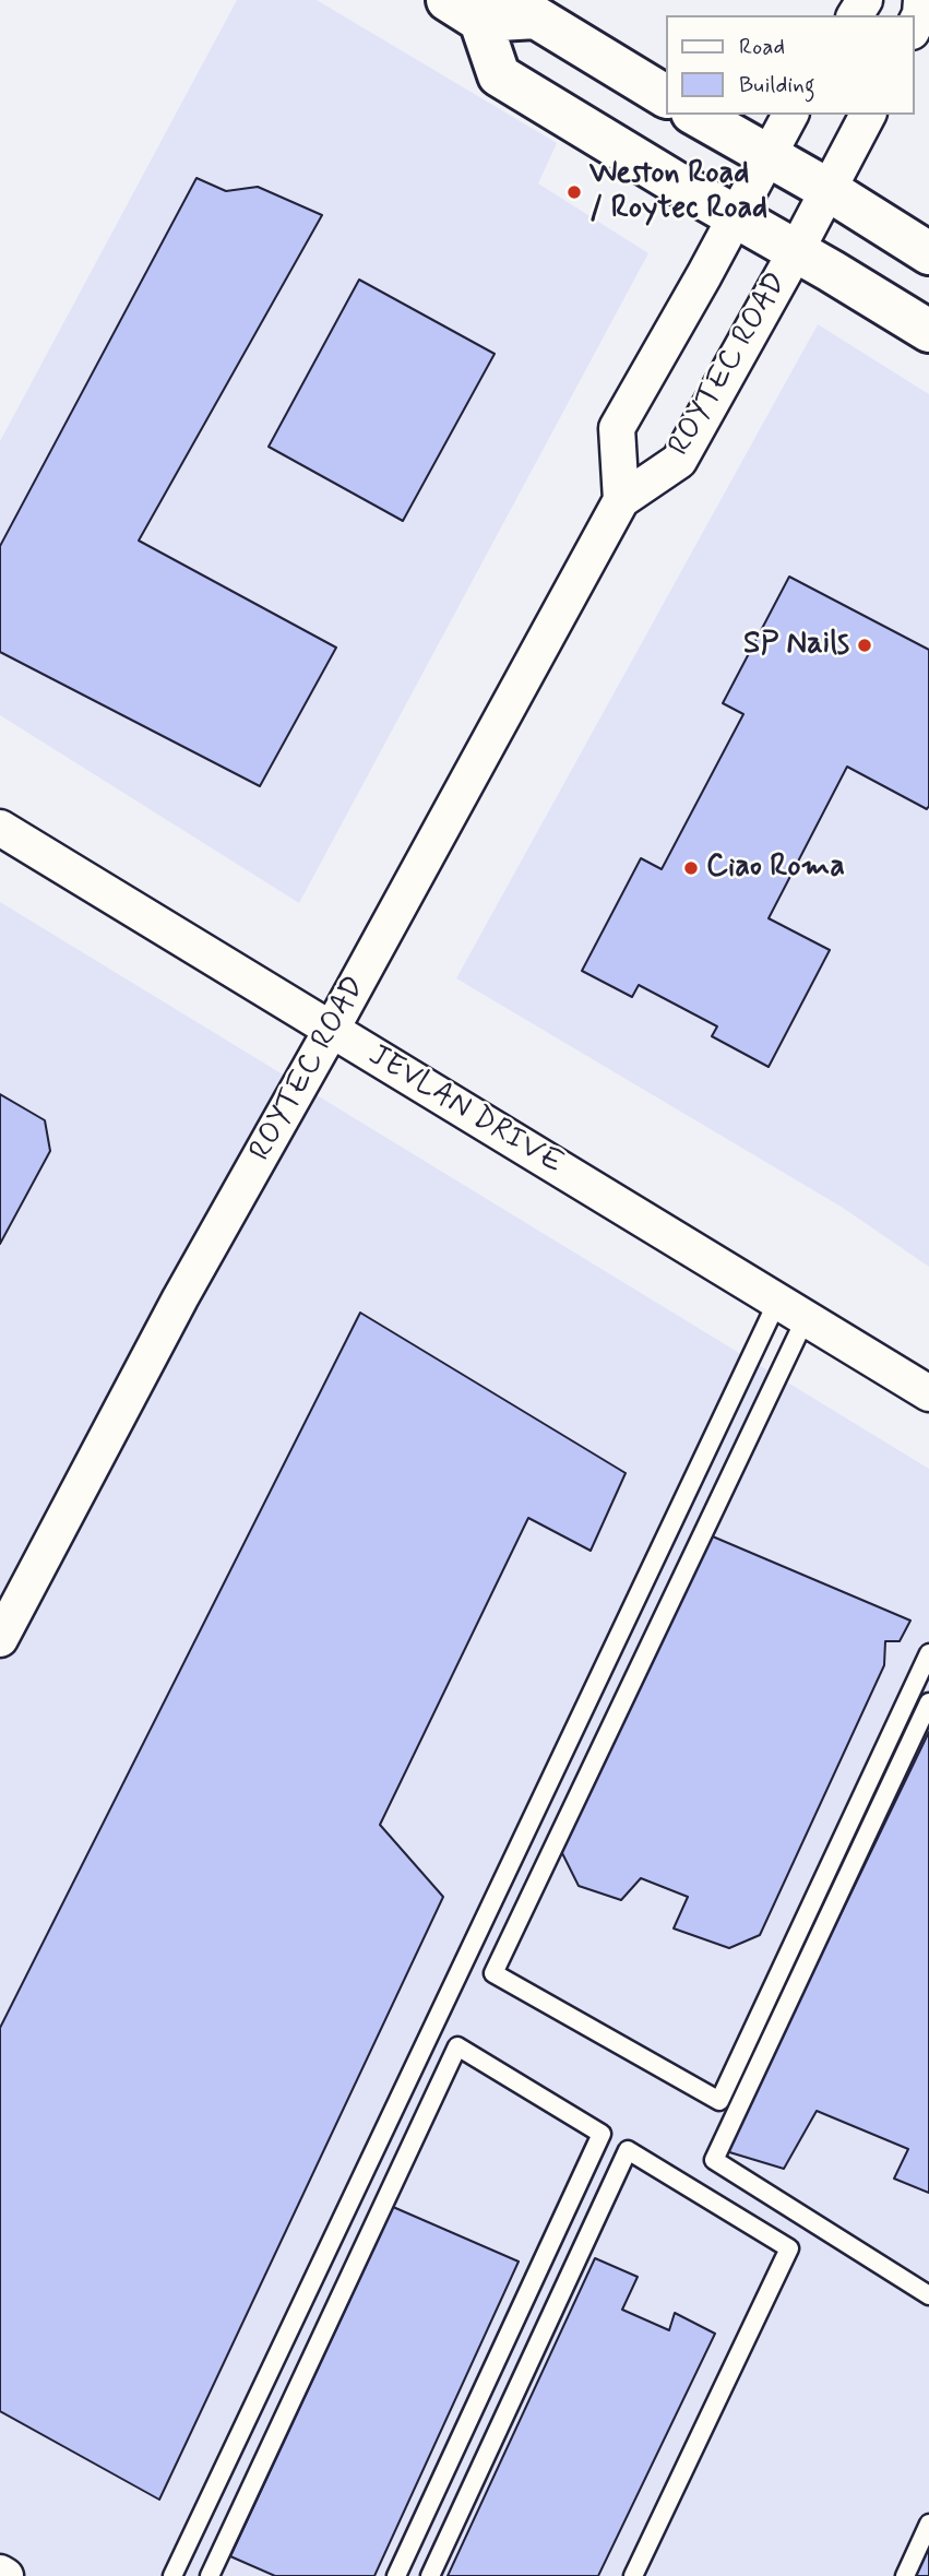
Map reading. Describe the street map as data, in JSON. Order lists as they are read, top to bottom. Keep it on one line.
{"streets":{"street":["ROYTEC ROAD","JEVLAN DRIVE"]},"crossings":[["ROYTEC ROAD","JEVLAN DRIVE"]],"places":["Weston Road / Roytec Road","SP Nails","Ciao Roma"],"legend":["Road","Building"]}
